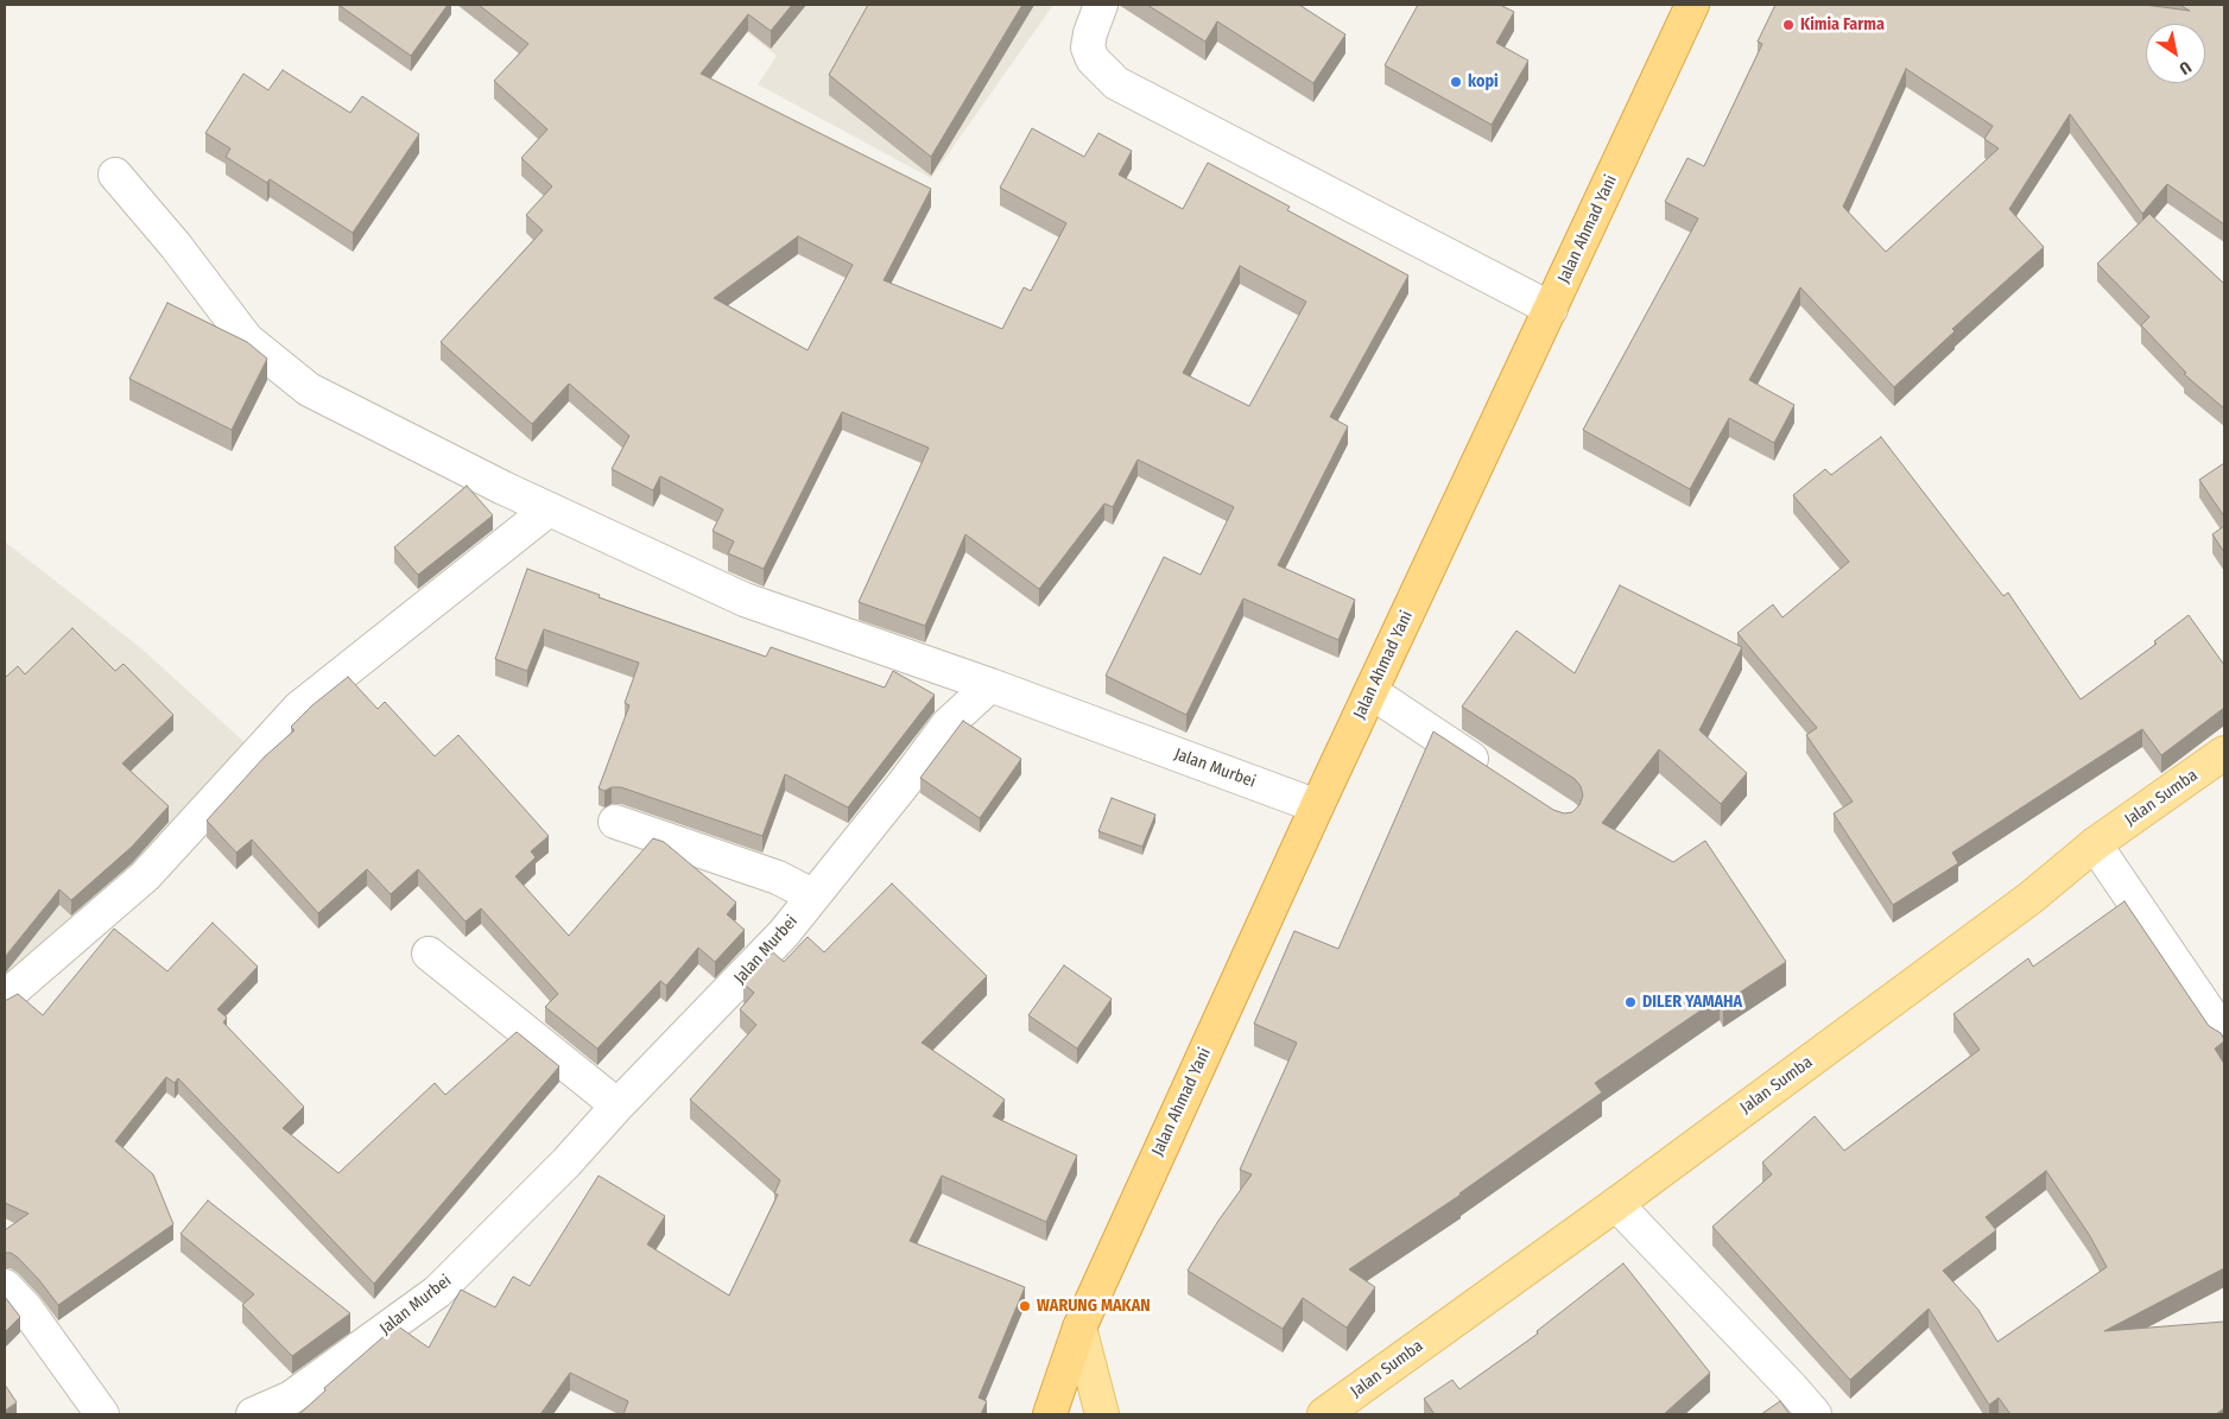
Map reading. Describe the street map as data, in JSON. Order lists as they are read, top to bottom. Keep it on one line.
{"streets":{"highway":["Jalan Ahmad Yani"],"main road":["Jalan Sumba"],"street":["Jalan Murbei"]},"crossings":[["Jalan Ahmad Yani","Jalan Murbei"]],"places":["Kimia Farma","kopi","DILER YAMAHA","WARUNG MAKAN"],"north":"bottom right"}
